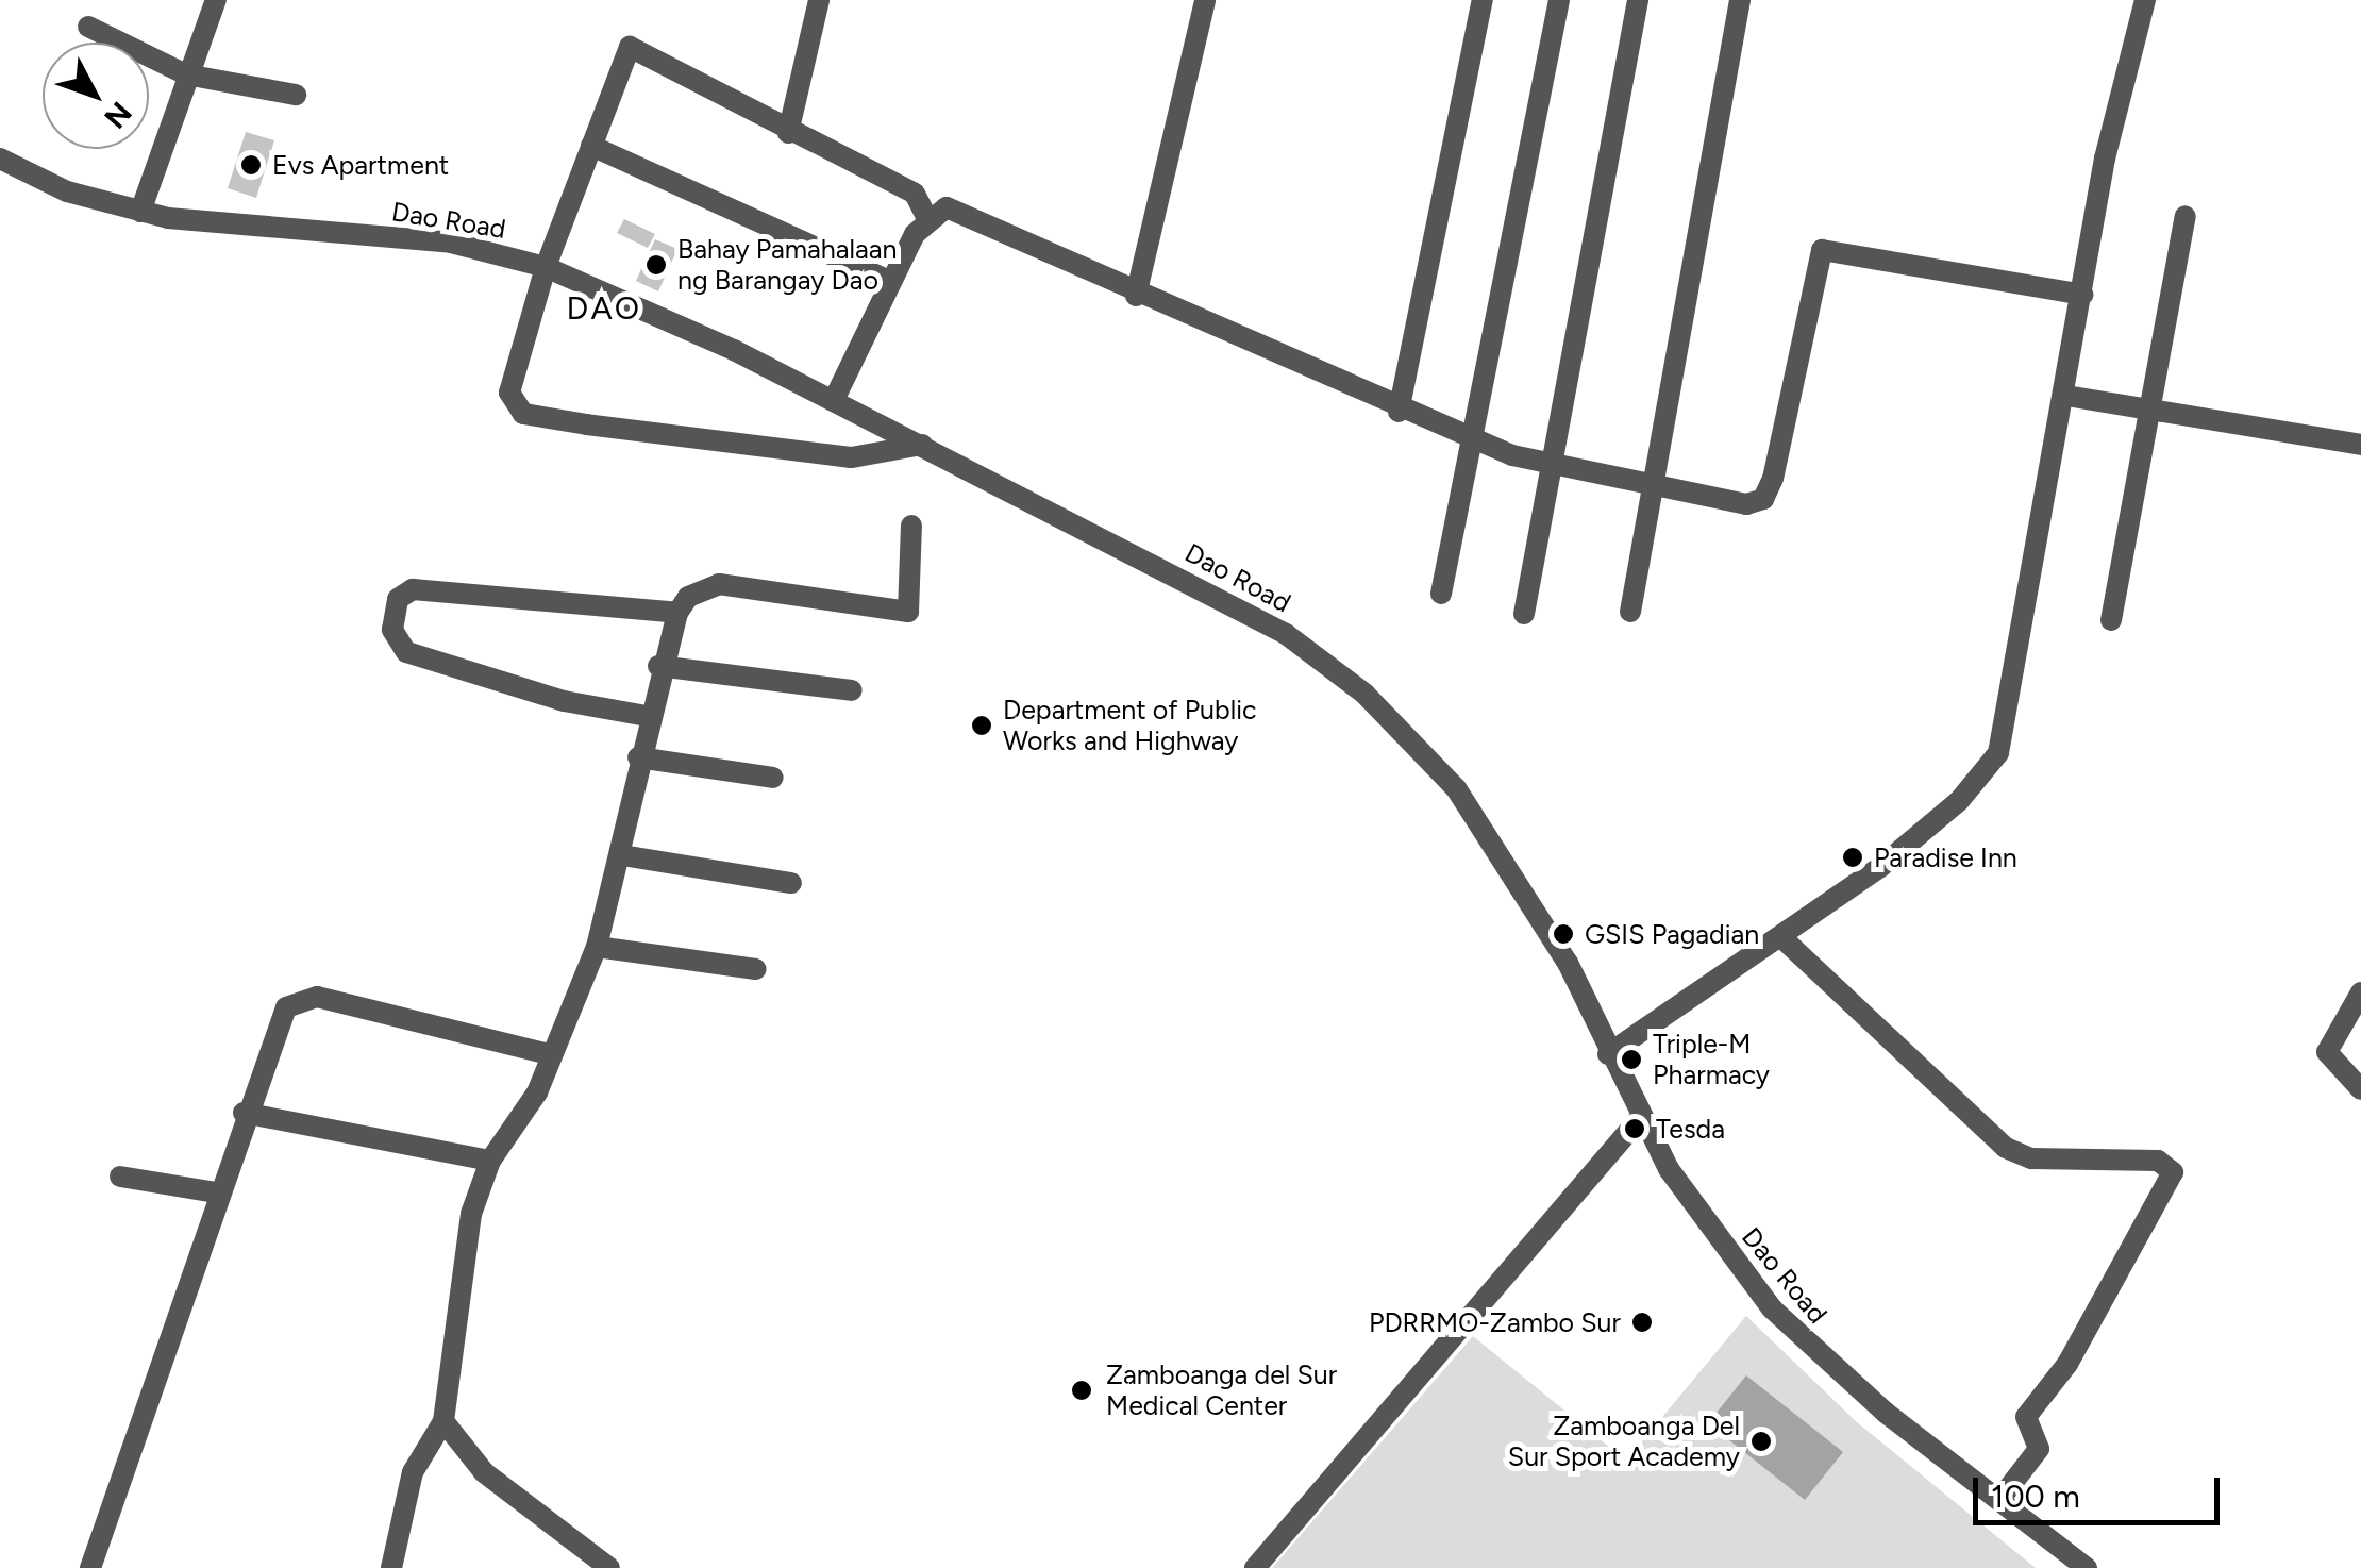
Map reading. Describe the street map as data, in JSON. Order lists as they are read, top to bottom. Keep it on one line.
{"streets":{"street":["Dao Road"]},"districts":["DAO"],"places":["Evs Apartment","Bahay Pamahalaan ng Barangay Dao","Department of Public Works and Highway","Paradise Inn","GSIS Pagadian","Triple-M Pharmacy","Tesda","PDRRMO-Zambo Sur","Zamboanga del Sur Medical Center","Zamboanga Del Sur Sport Academy"],"scale_bar":"100 m","north":"bottom right"}
